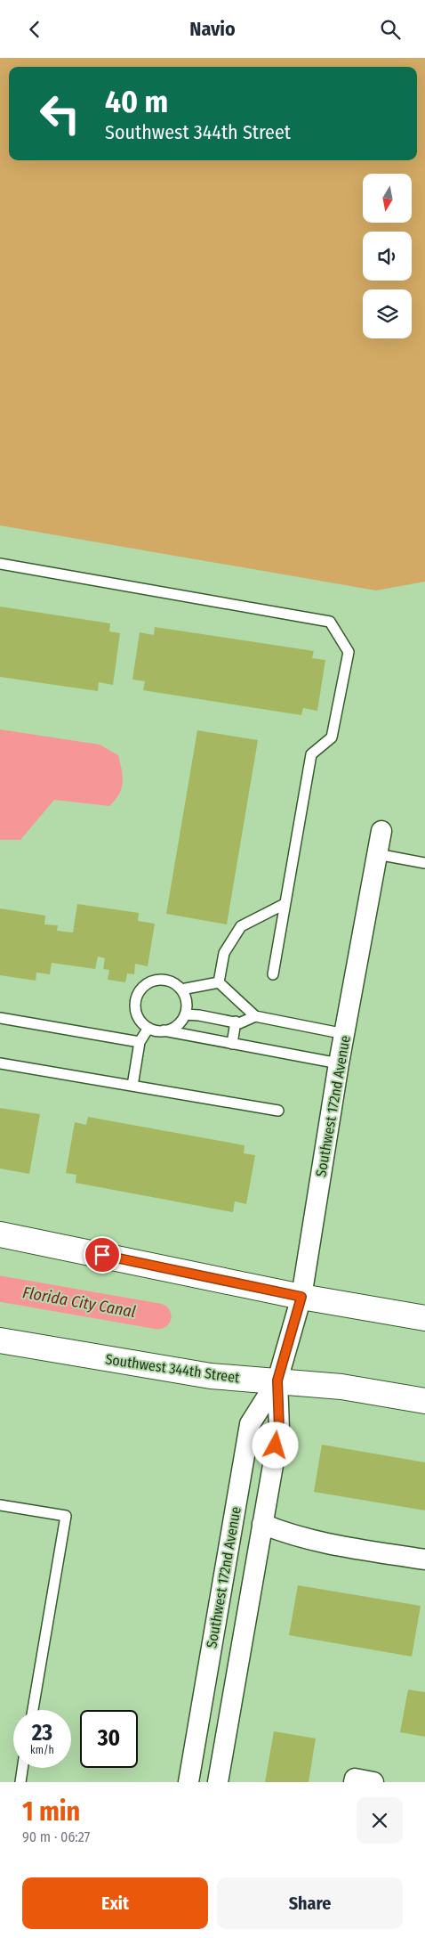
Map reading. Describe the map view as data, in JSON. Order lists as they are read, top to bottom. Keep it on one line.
{"streets":{"main road":["Southwest 344th Street"],"street":["Southwest 172nd Avenue"]},"crossings":[["Southwest 172nd Avenue","Southwest 344th Street"]],"water":["Florida City Canal"],"north":"bottom","page":{"header":"Navio","turn":["40 m","Southwest 344th Street"],"speed":"23 km/h","limit":"30","heading":["1 min","90 m · 06:27"],"buttons":["Exit","Share"]}}
